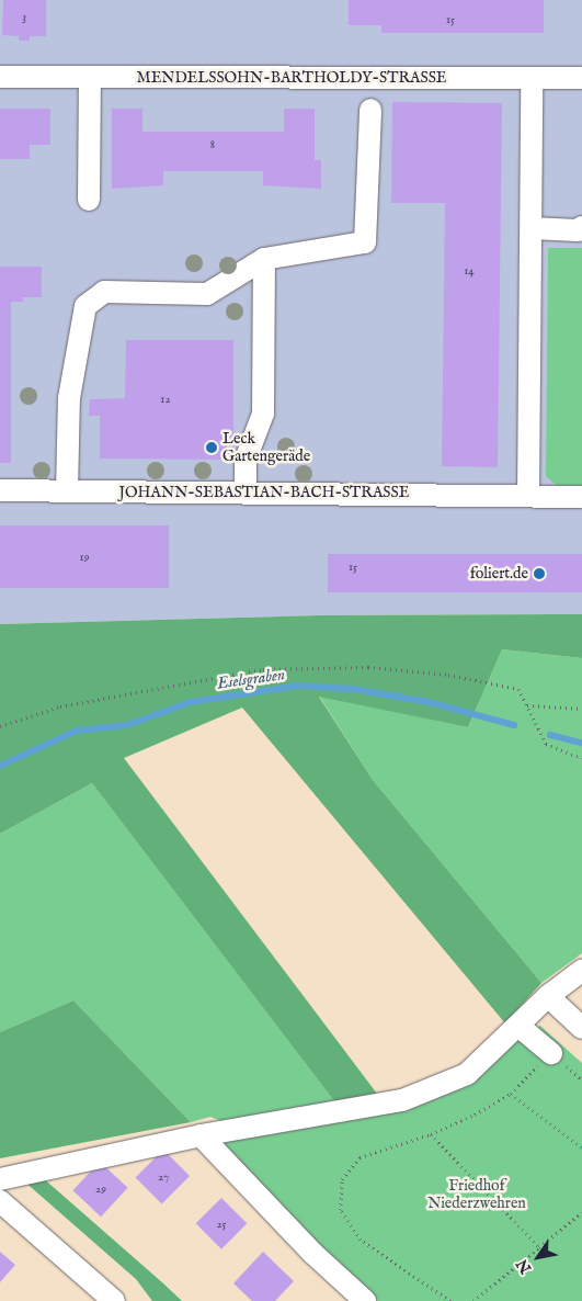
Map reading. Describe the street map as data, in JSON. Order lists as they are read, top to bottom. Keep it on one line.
{"streets":{"street":["MENDELSSOHN-BARTHOLDY-STRASSE","JOHANN-SEBASTIAN-BACH-STRASSE"]},"water":["Eselsgraben"],"parks":["Friedhof Niederzwehren"],"places":["Leck Gartengeräde","foliert.de"],"house_numbers":["3","15","8","14","12","19","15","27","29","25"],"north":"bottom left"}
